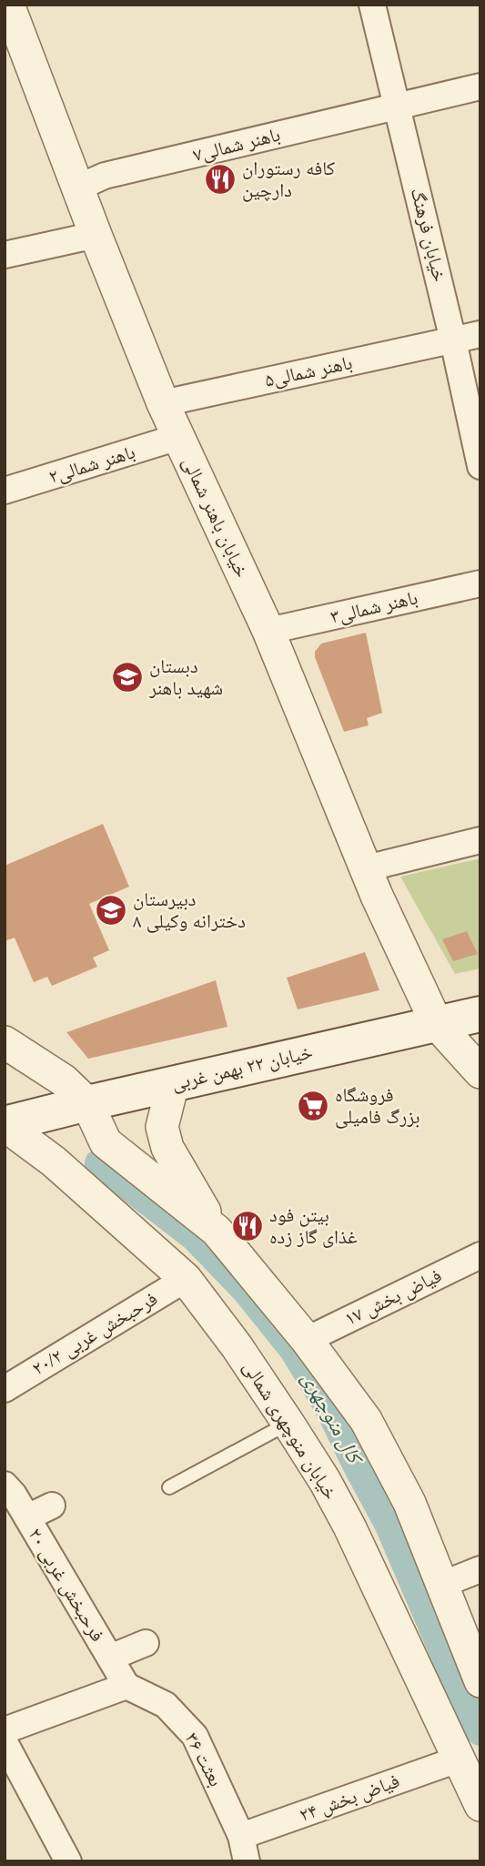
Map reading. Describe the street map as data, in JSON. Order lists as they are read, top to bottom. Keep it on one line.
{"streets":{"main road":["خیابان ۲۲ بهمن غربی"],"street":["باهنر شمالی۷","خیابان فرهنگ","باهنر شمالی۵","باهنر شمالی۲","خیابان باهنر شمالی","باهنر شمالی۳","فیاض بخش ۱۷","فرحبخش غربی ۲۰/۲","خیابان منوچهری شمالی","فرحبخش غربی ۲۰","بعثت ۳۶","فیاض بخش ۲۴"]},"crossings":[["باهنر شمالی۷","خیابان فرهنگ"],["باهنر شمالی۷","خیابان باهنر شمالی"],["خیابان فرهنگ","باهنر شمالی۵"],["باهنر شمالی۵","خیابان باهنر شمالی"],["باهنر شمالی۲","خیابان باهنر شمالی"],["خیابان باهنر شمالی","باهنر شمالی۳"],["خیابان باهنر شمالی","خیابان ۲۲ بهمن غربی"],["خیابان ۲۲ بهمن غربی","خیابان منوچهری شمالی"],["فرحبخش غربی ۲۰/۲","خیابان منوچهری شمالی"],["خیابان منوچهری شمالی","فیاض بخش ۲۴"],["فرحبخش غربی ۲۰","بعثت ۳۶"],["بعثت ۳۶","فیاض بخش ۲۴"]],"water":["کال منوچهری"],"places":{"restaurant":["کافه رستوران دارچین","بیتن فود غذای گاز زده"],"school or university":["دبستان شهید باهنر","دبیرستان دخترانه وکیلی ۸"],"supermarket":["فروشگاه بزرگ فامیلی"]}}
